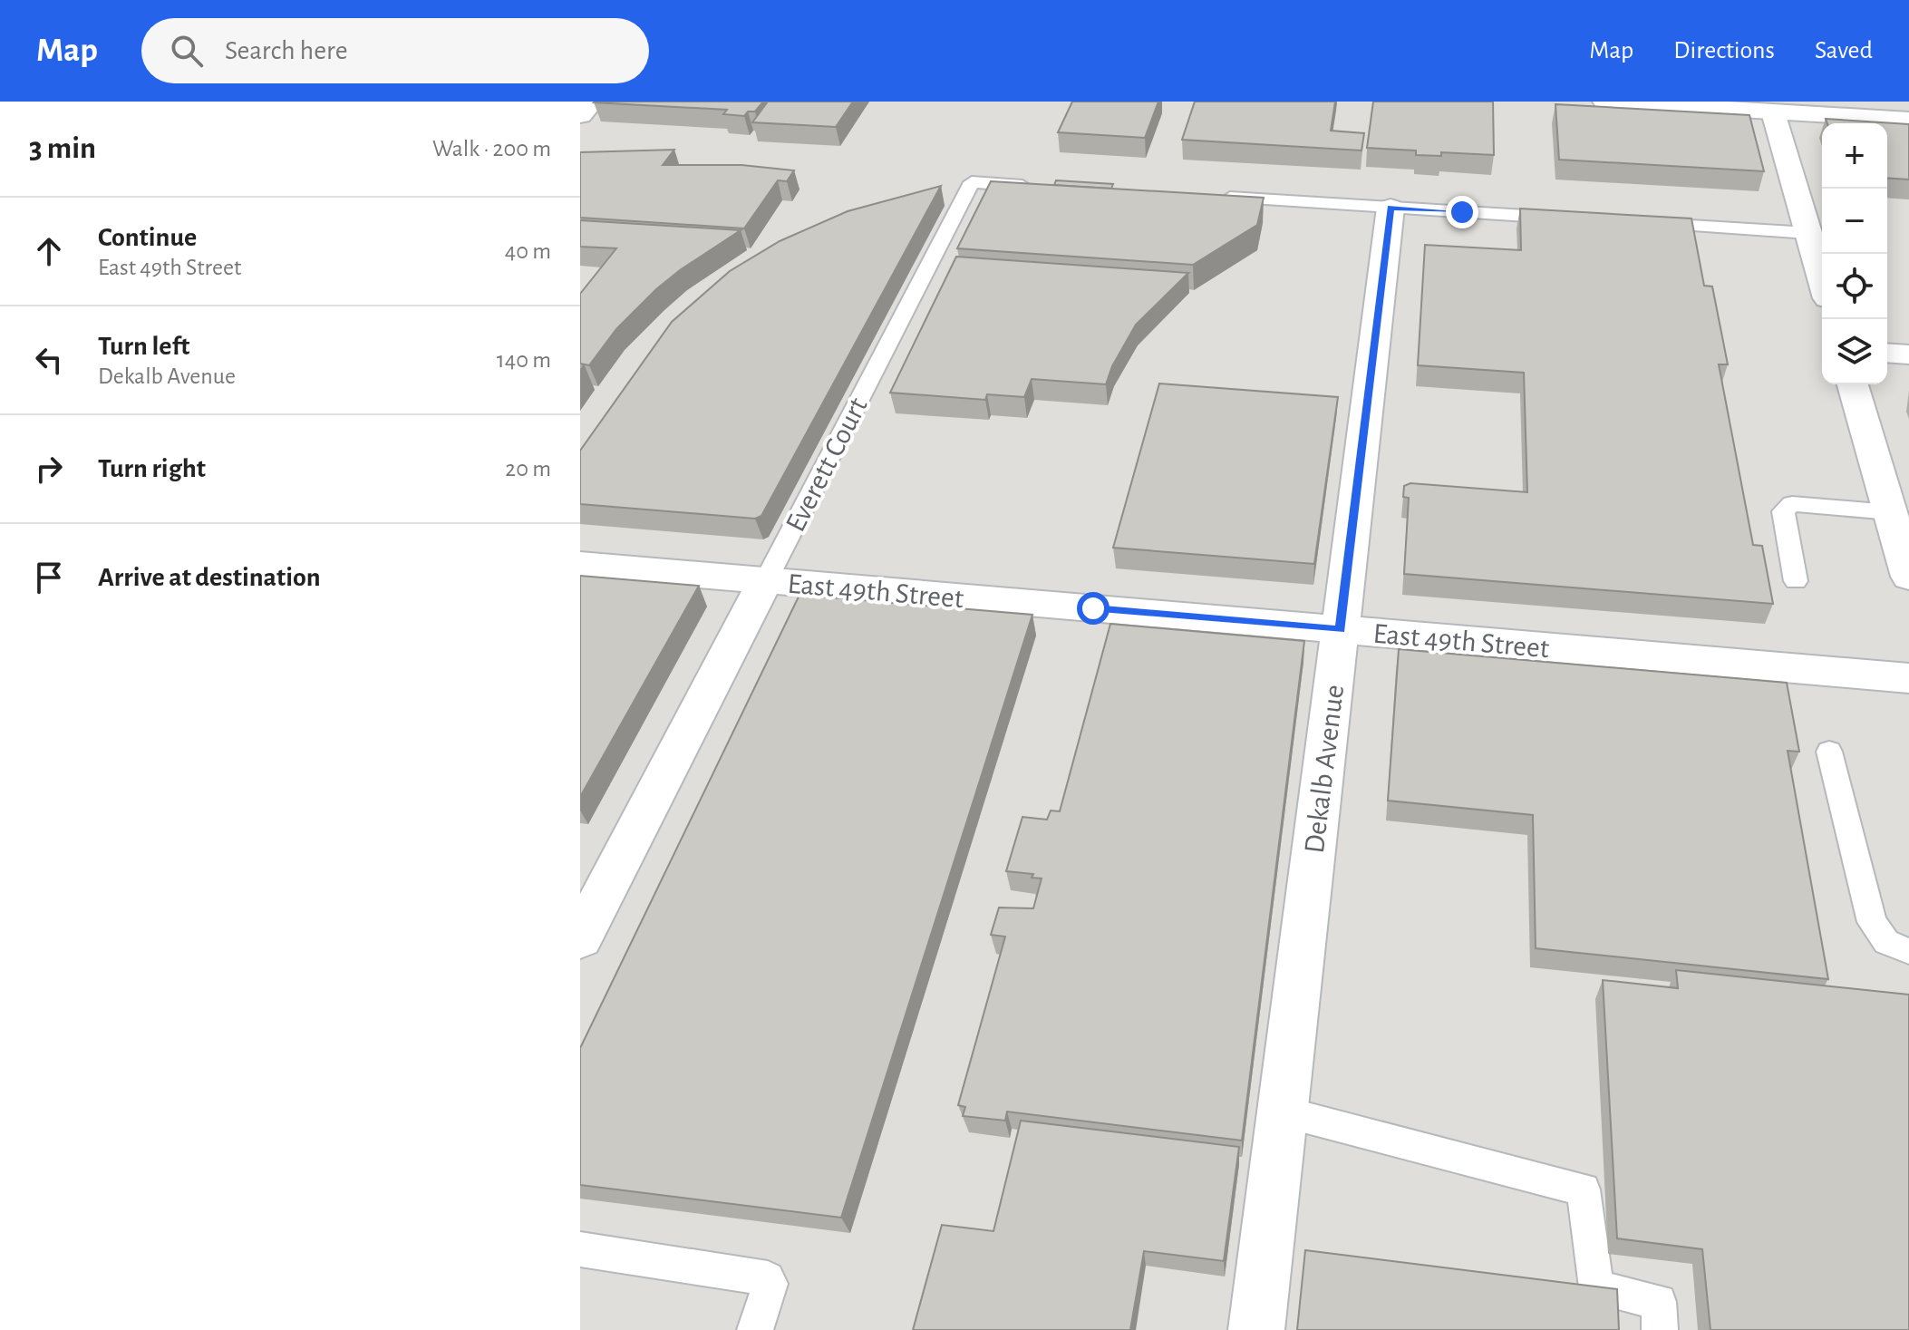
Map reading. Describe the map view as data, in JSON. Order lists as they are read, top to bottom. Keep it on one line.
{"streets":{"street":["Everett Court","East 49th Street","Dekalb Avenue"]},"crossings":[["Everett Court","East 49th Street"],["East 49th Street","Dekalb Avenue"]],"page":{"header":"Map","search":"Search here","nav":["Map","Directions","Saved"],"heading":["3 min","Walk · 200 m"],"map_buttons":["+","−"],"list":[["Continue","East 49th Street","40 m"],["Turn left","Dekalb Avenue","140 m"],["Turn right","20 m"],"Arrive at destination"]}}
